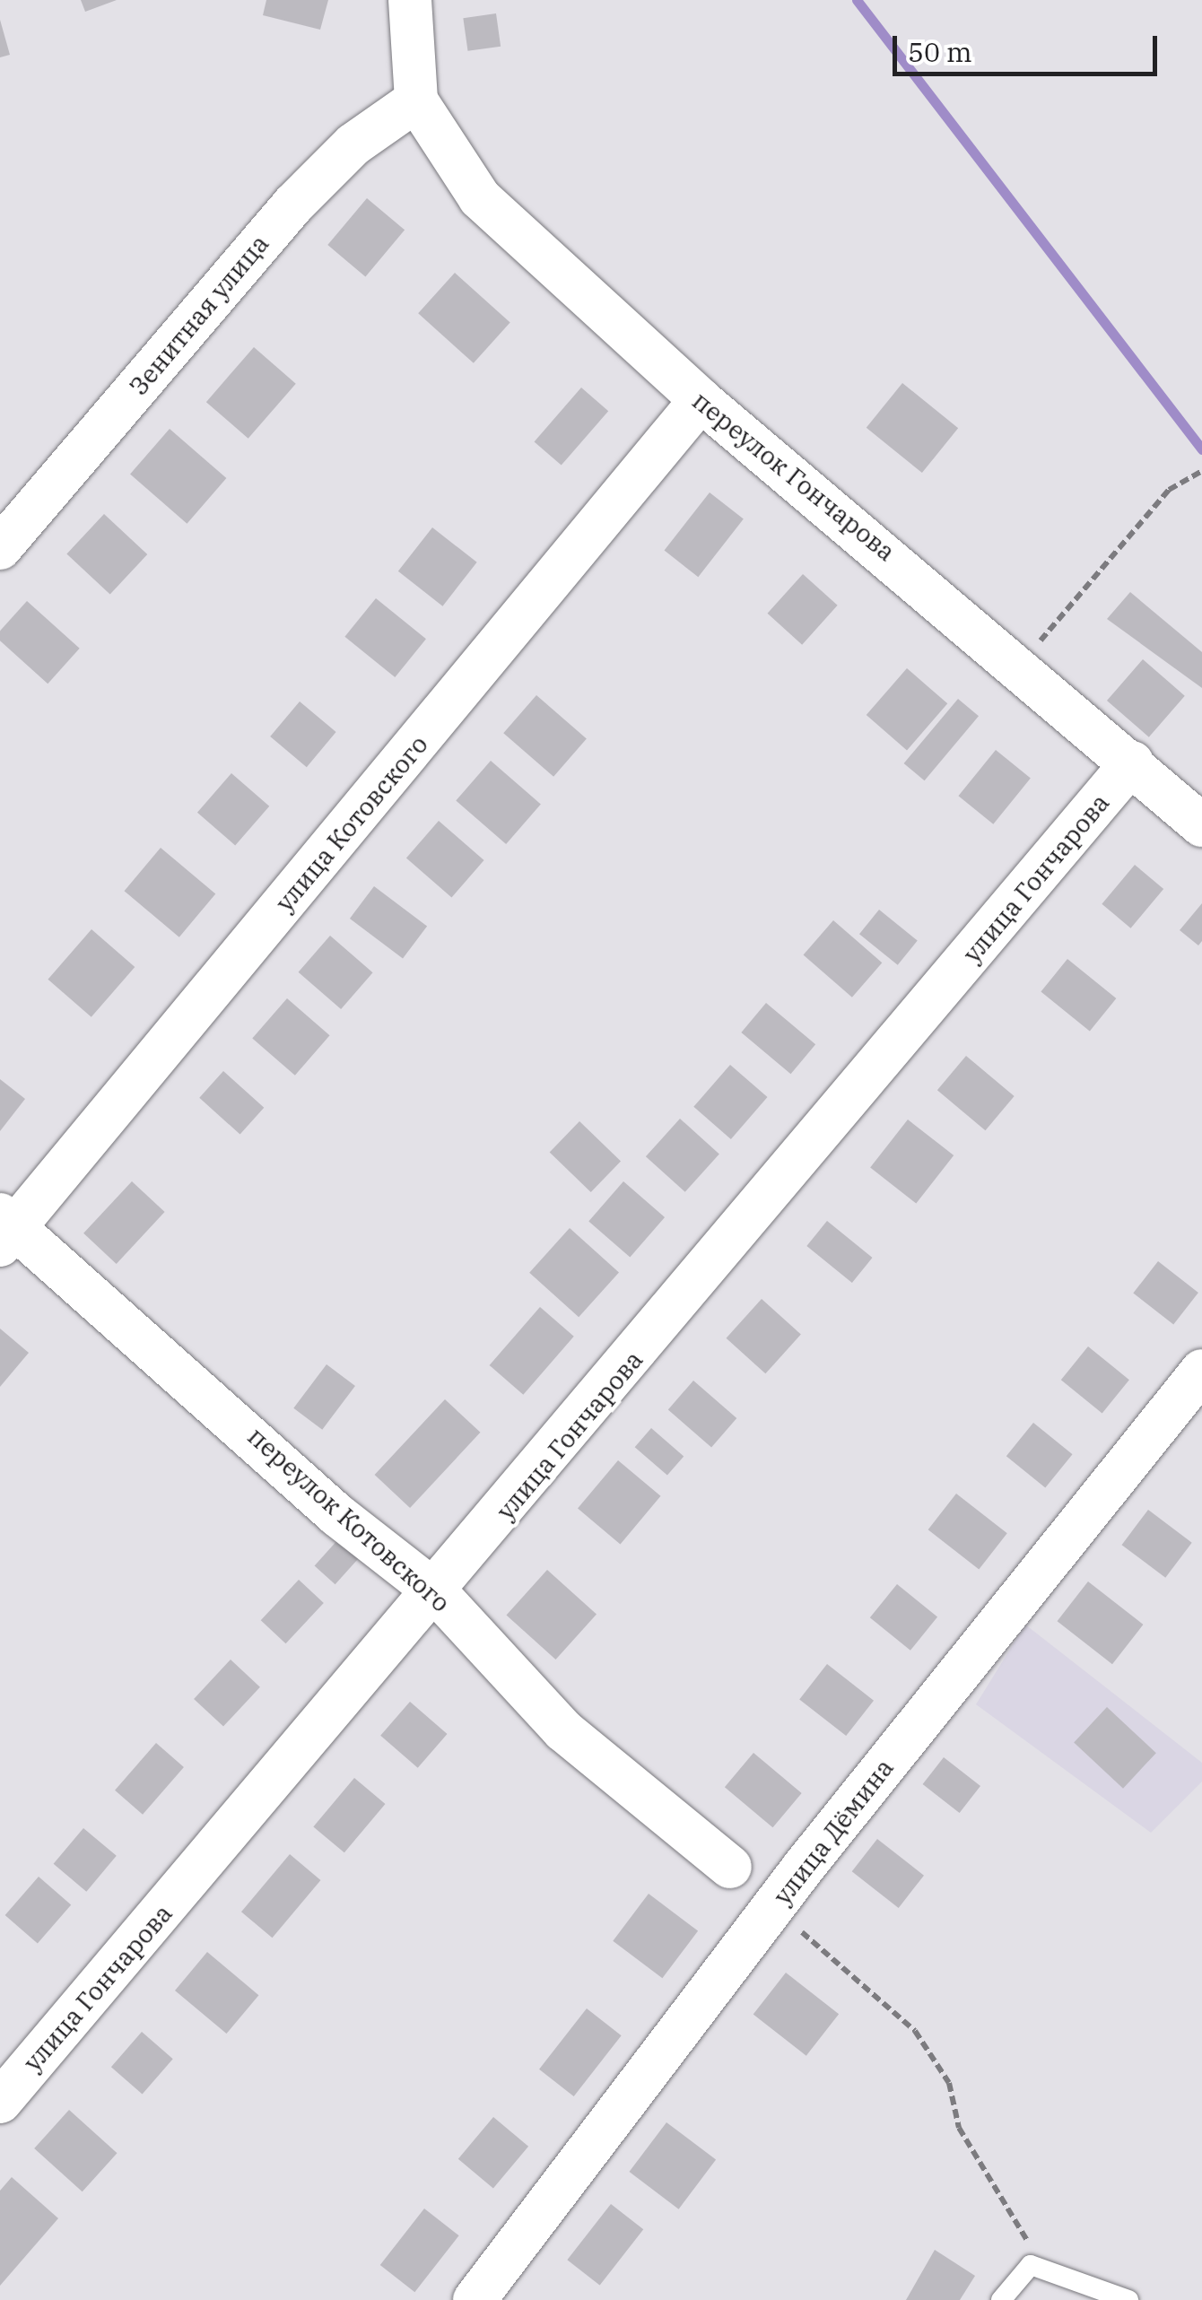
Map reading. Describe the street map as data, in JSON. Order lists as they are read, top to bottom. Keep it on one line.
{"streets":{"street":["Зенитная улица","переулок Гончарова","улица Котовского","улица Гончарова","переулок Котовского","улица Дёмина"]},"crossings":[["Зенитная улица","переулок Гончарова"],["переулок Гончарова","улица Котовского"],["переулок Гончарова","улица Гончарова"],["улица Котовского","переулок Котовского"],["улица Гончарова","переулок Котовского"]],"scale_bar":"50 m"}
